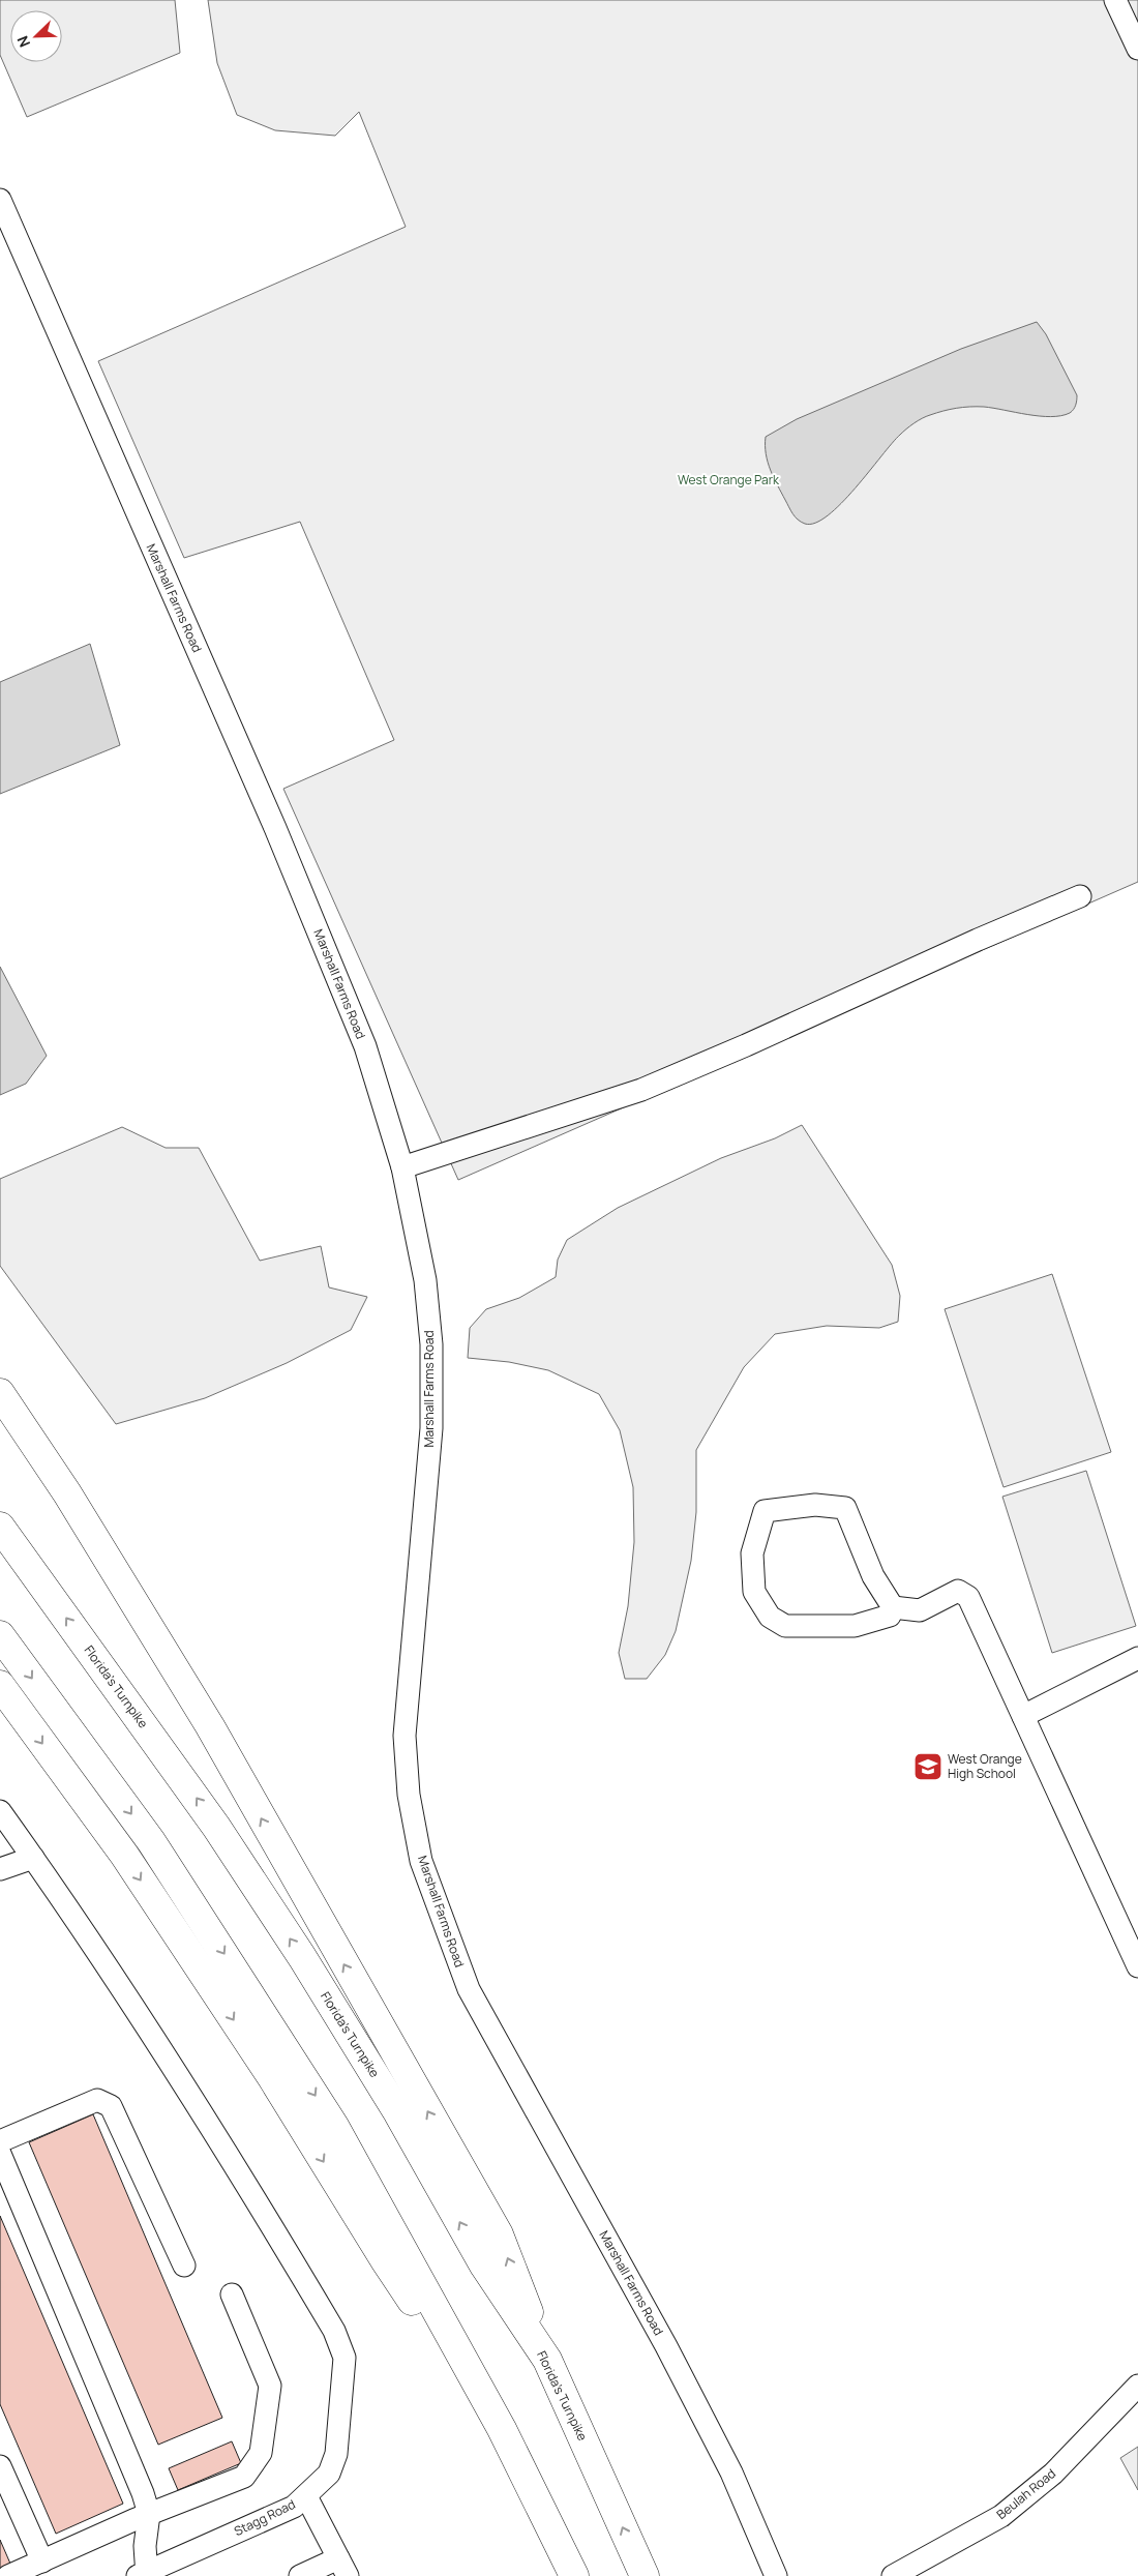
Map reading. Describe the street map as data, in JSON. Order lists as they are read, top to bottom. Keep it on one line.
{"streets":{"highway":["Florida's Turnpike"],"street":["Marshall Farms Road","Beulah Road","Stagg Road"]},"parks":["West Orange Park"],"places":{"school or university":["West Orange High School"]},"north":"bottom left"}
